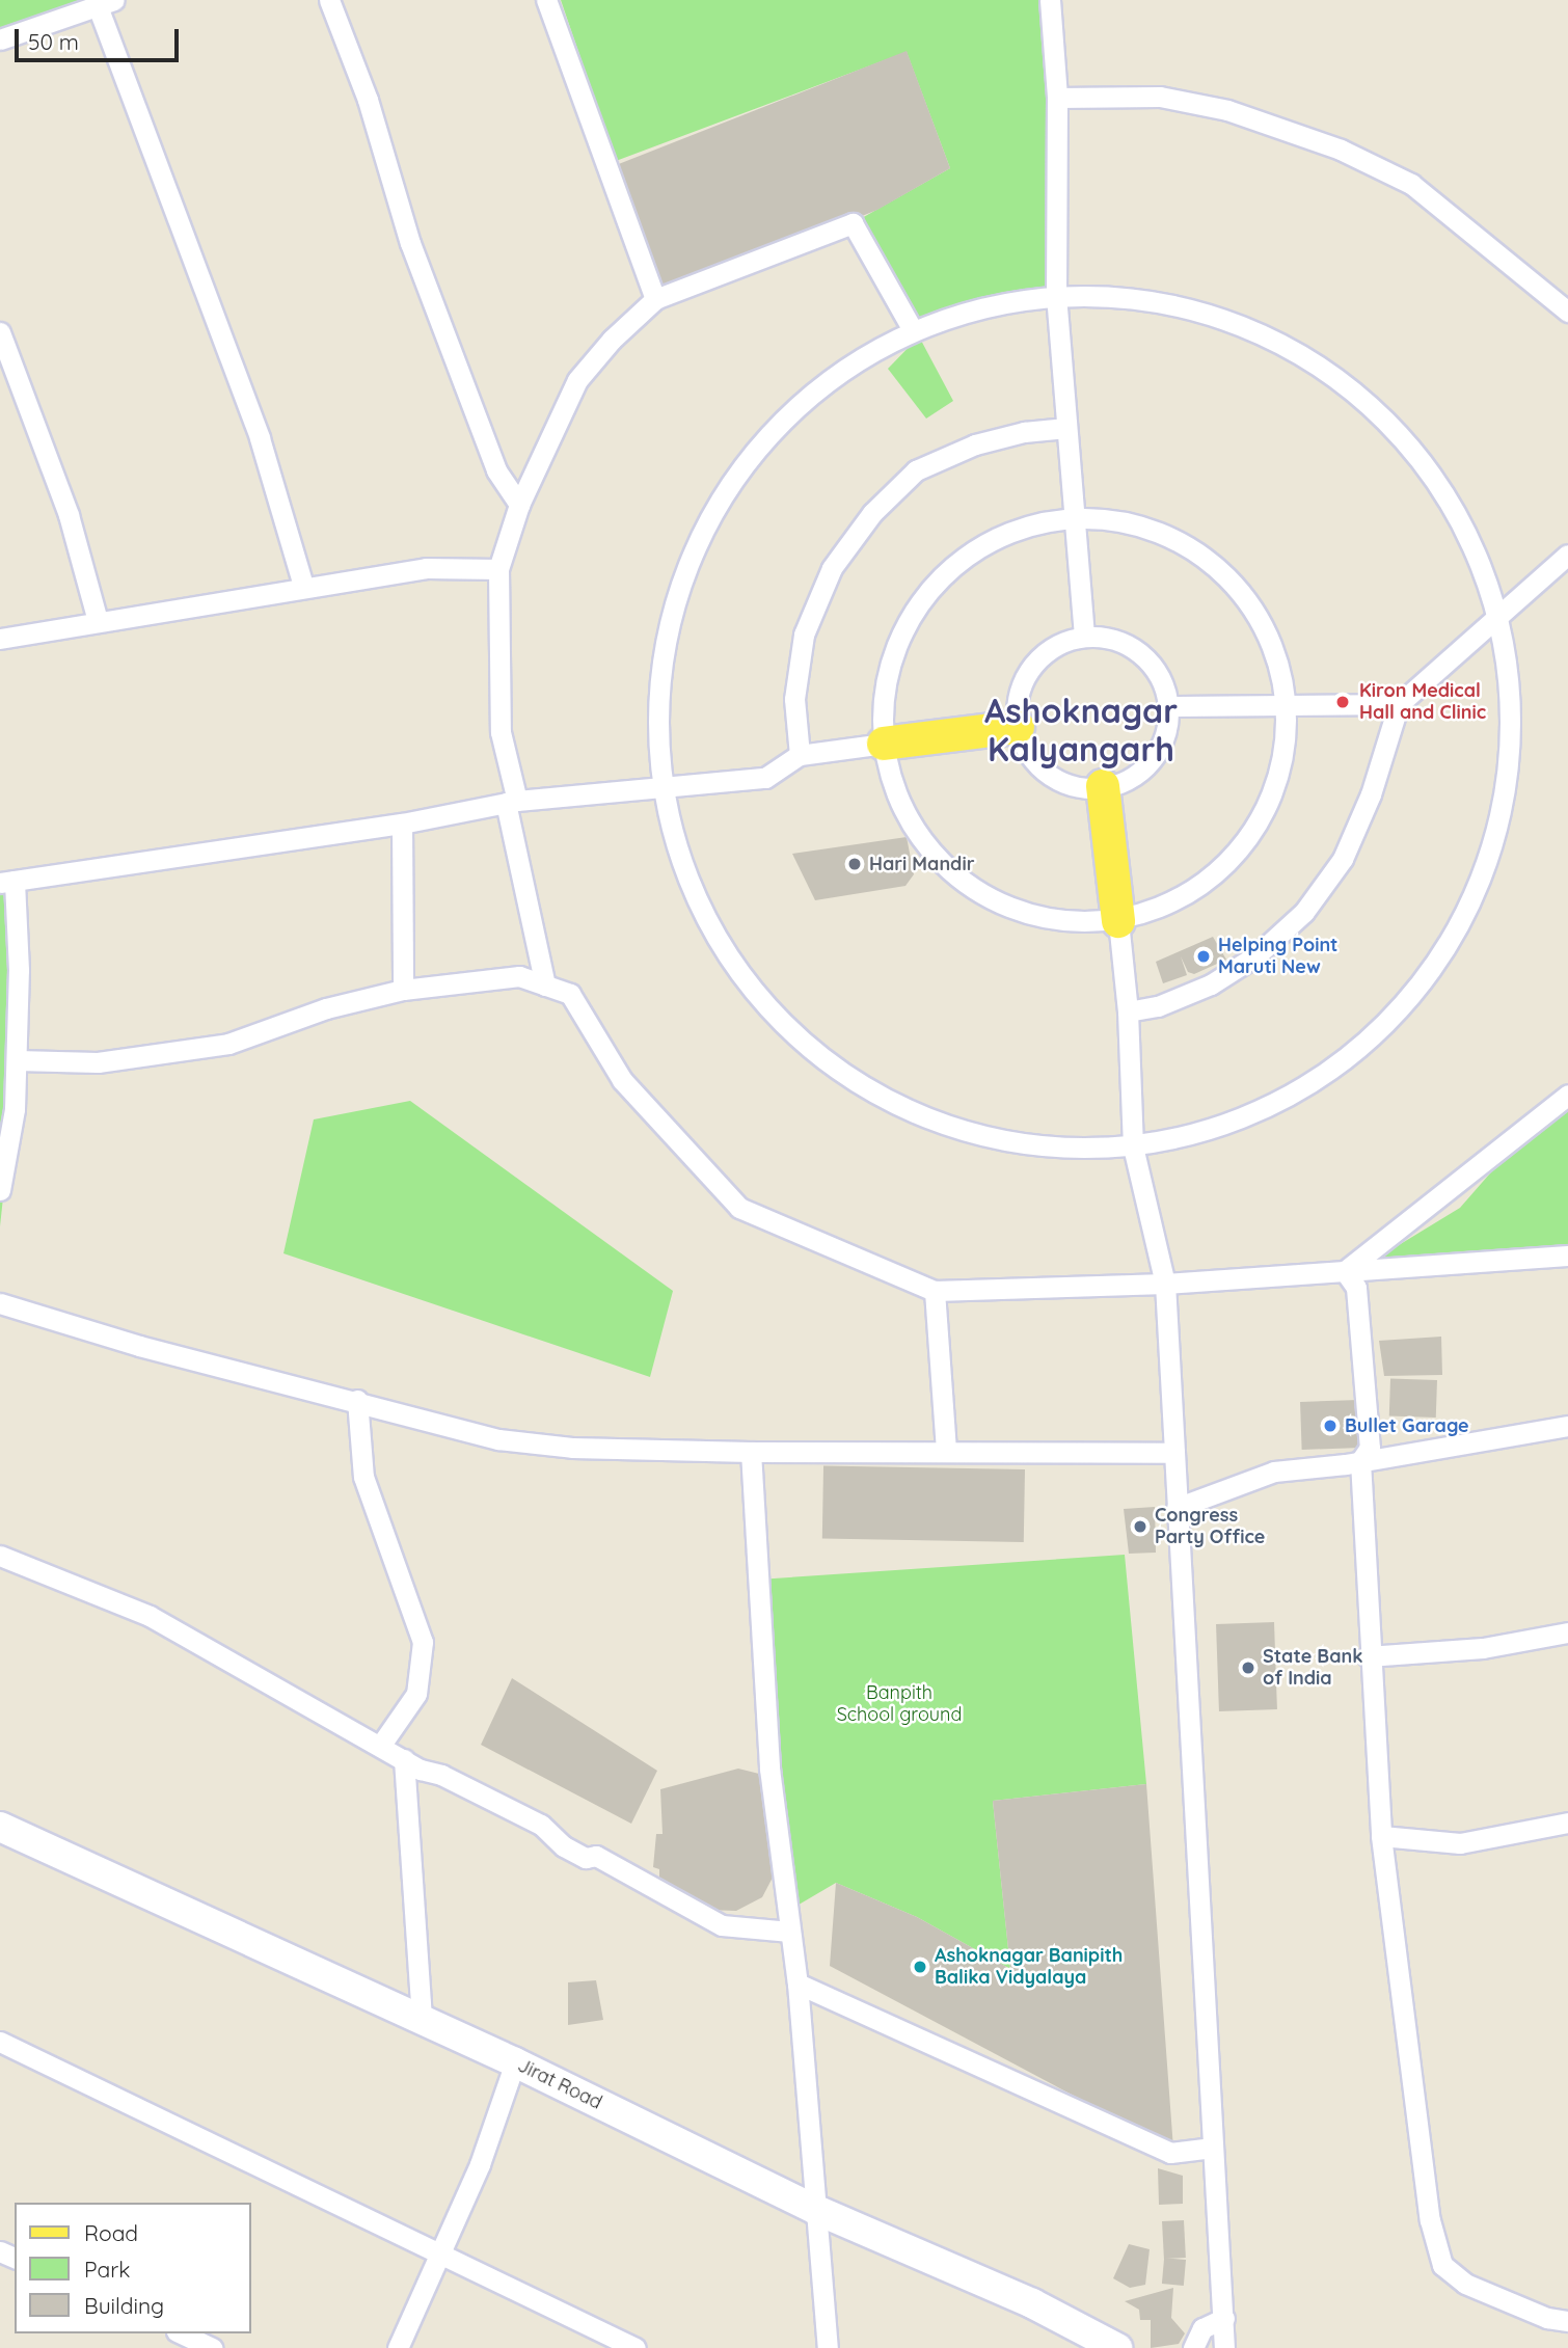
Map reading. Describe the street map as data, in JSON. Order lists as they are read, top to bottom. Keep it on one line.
{"streets":{"main road":["Jirat Road"]},"districts":["Ashoknagar Kalyangarh"],"parks":["Banpith School ground"],"places":["Kiron Medical Hall and Clinic","Hari Mandir","Helping Point Maruti New","Bullet Garage","Congress Party Office","State Bank of India","Ashoknagar Banipith Balika Vidyalaya"],"legend":["Road","Park","Building"],"scale_bar":"50 m"}
